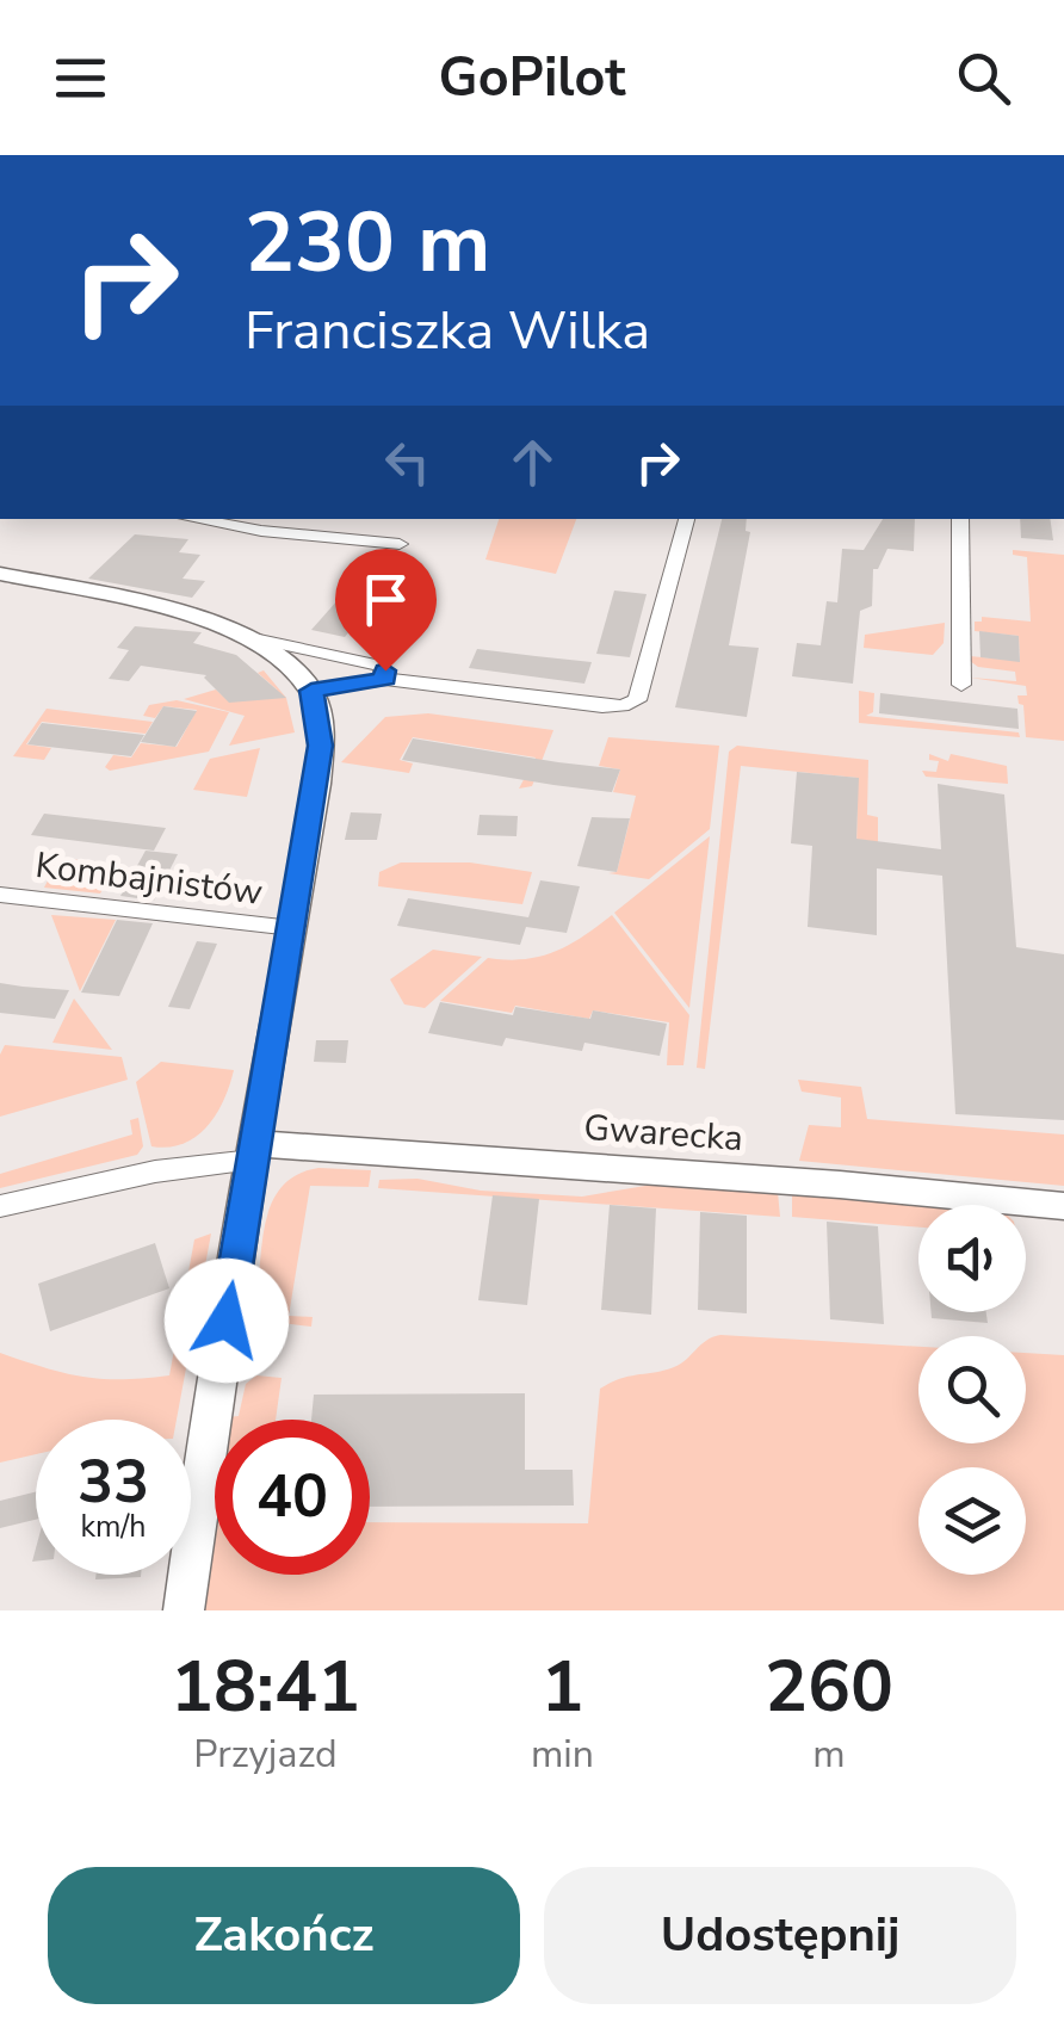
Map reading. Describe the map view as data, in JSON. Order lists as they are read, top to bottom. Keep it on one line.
{"streets":{"street":["Kombajnistów","Gwarecka"]},"page":{"header":"GoPilot","turn":["230 m","Franciszka Wilka"],"speed":"33 km/h","limit":"40","eta":["18:41","Przyjazd","1","min","260","m"],"buttons":["Zakończ","Udostępnij"]}}
